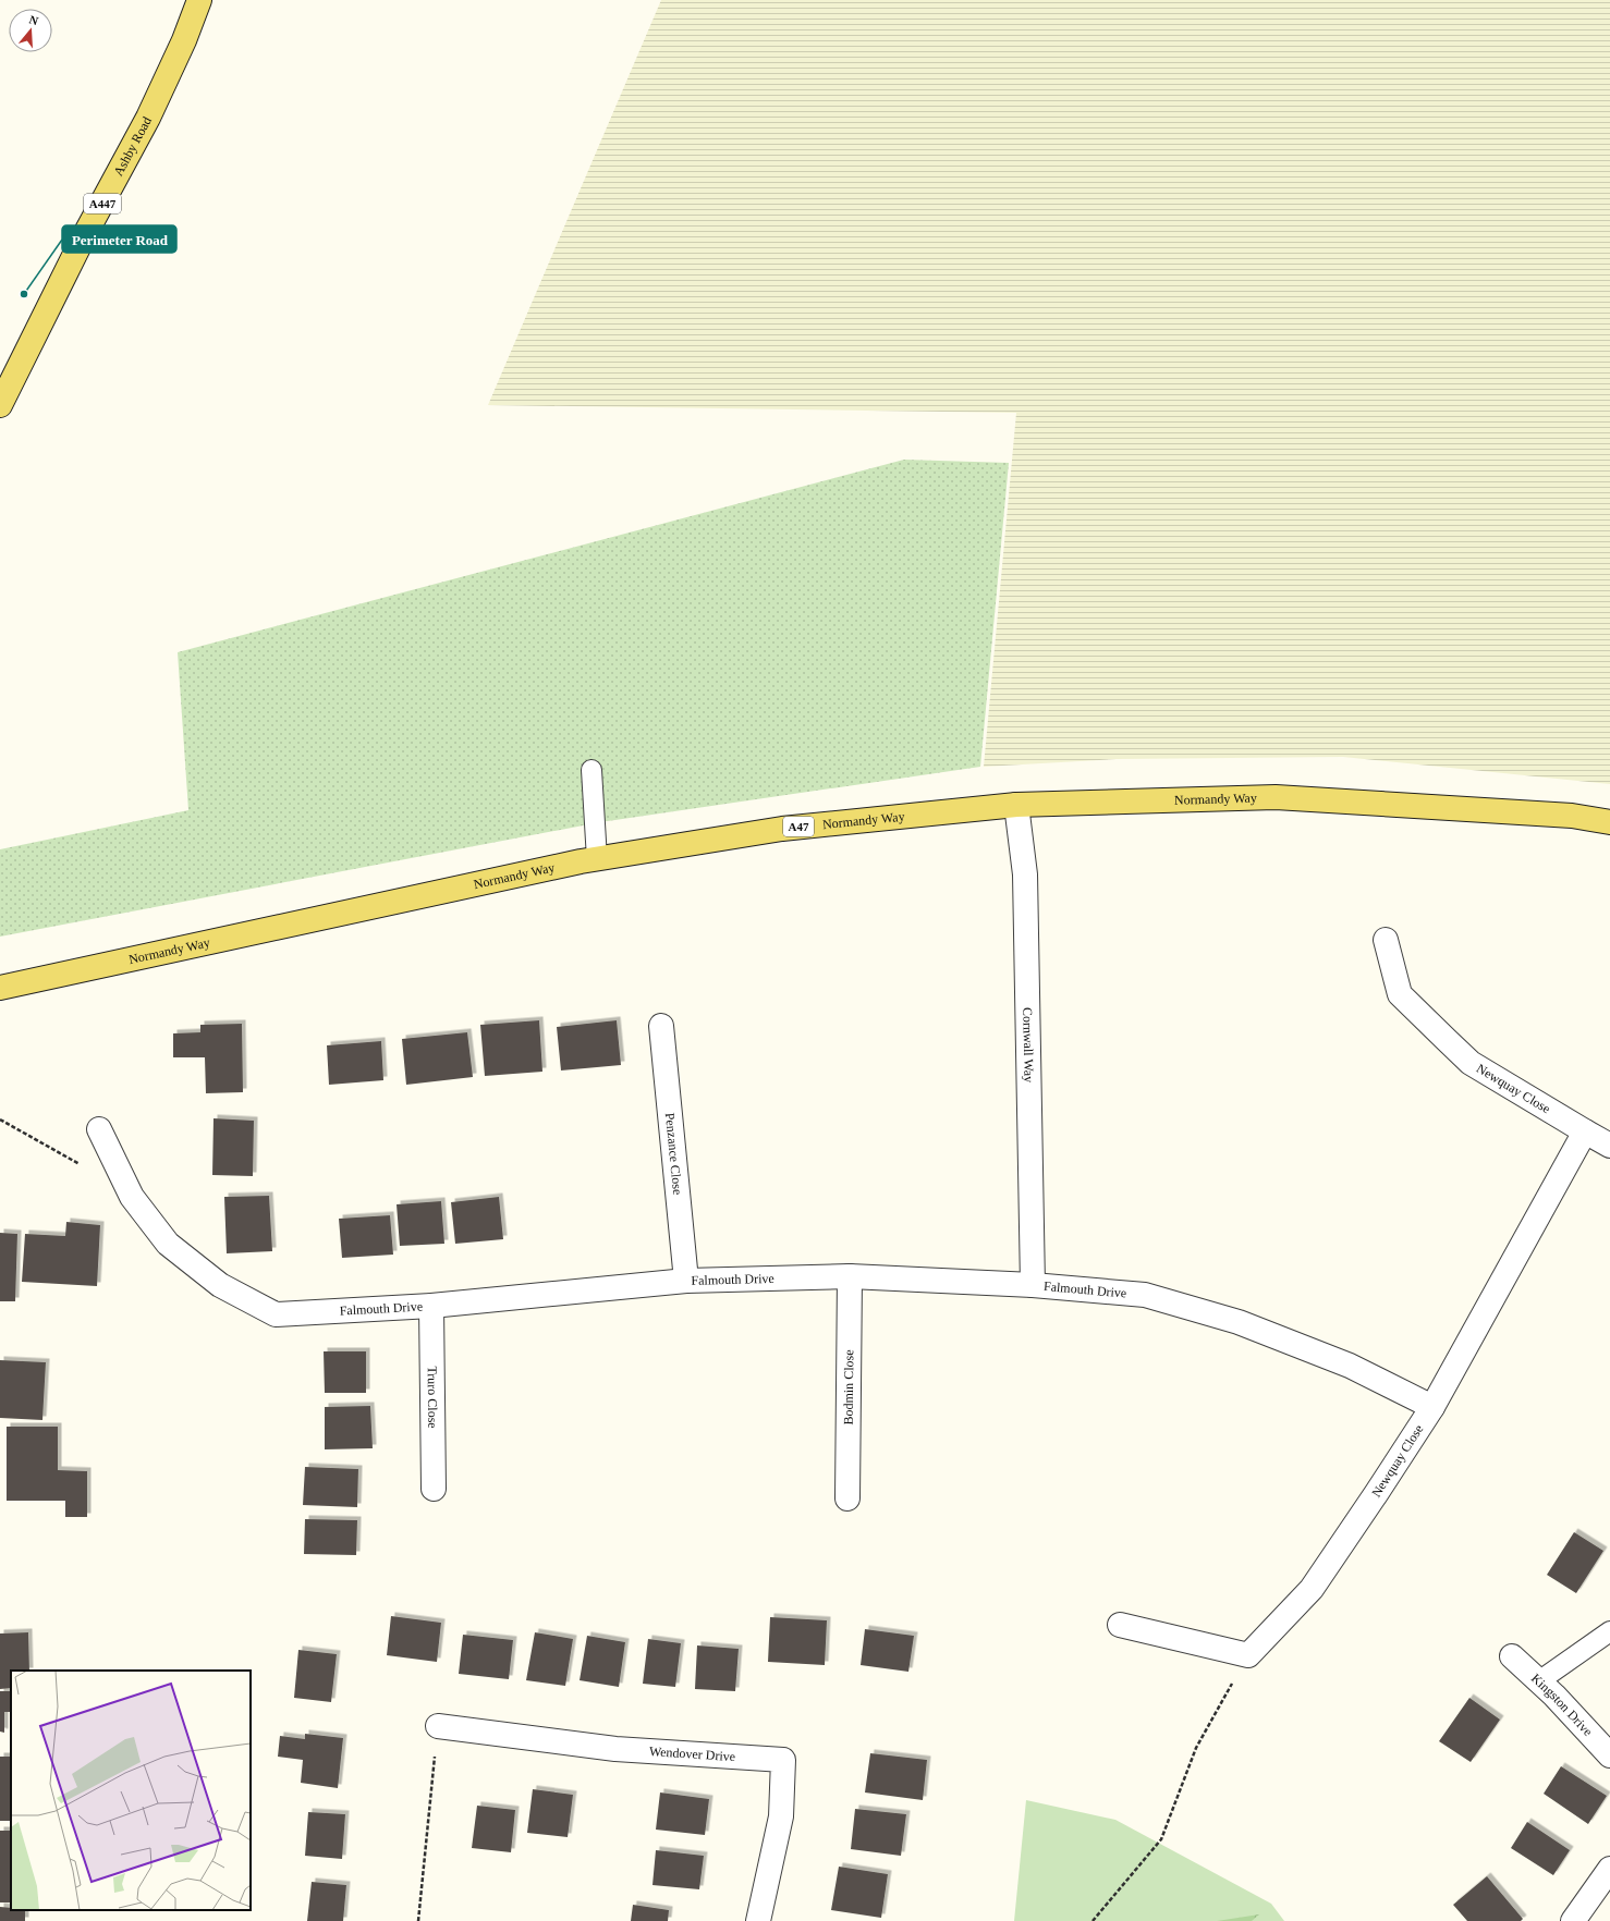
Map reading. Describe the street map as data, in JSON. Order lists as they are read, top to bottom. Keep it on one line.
{"streets":{"main road":["Ashby Road","A447","Normandy Way","A47"],"street":["Cornwall Way","Newquay Close","Penzance Close","Falmouth Drive","Bodmin Close","Truro Close","Kingston Drive","Wendover Drive"]},"crossings":[["Normandy Way","Cornwall Way"],["Cornwall Way","Falmouth Drive"],["Newquay Close","Falmouth Drive"],["Penzance Close","Falmouth Drive"],["Falmouth Drive","Bodmin Close"],["Falmouth Drive","Truro Close"]],"places":["Perimeter Road"],"north":"top"}
